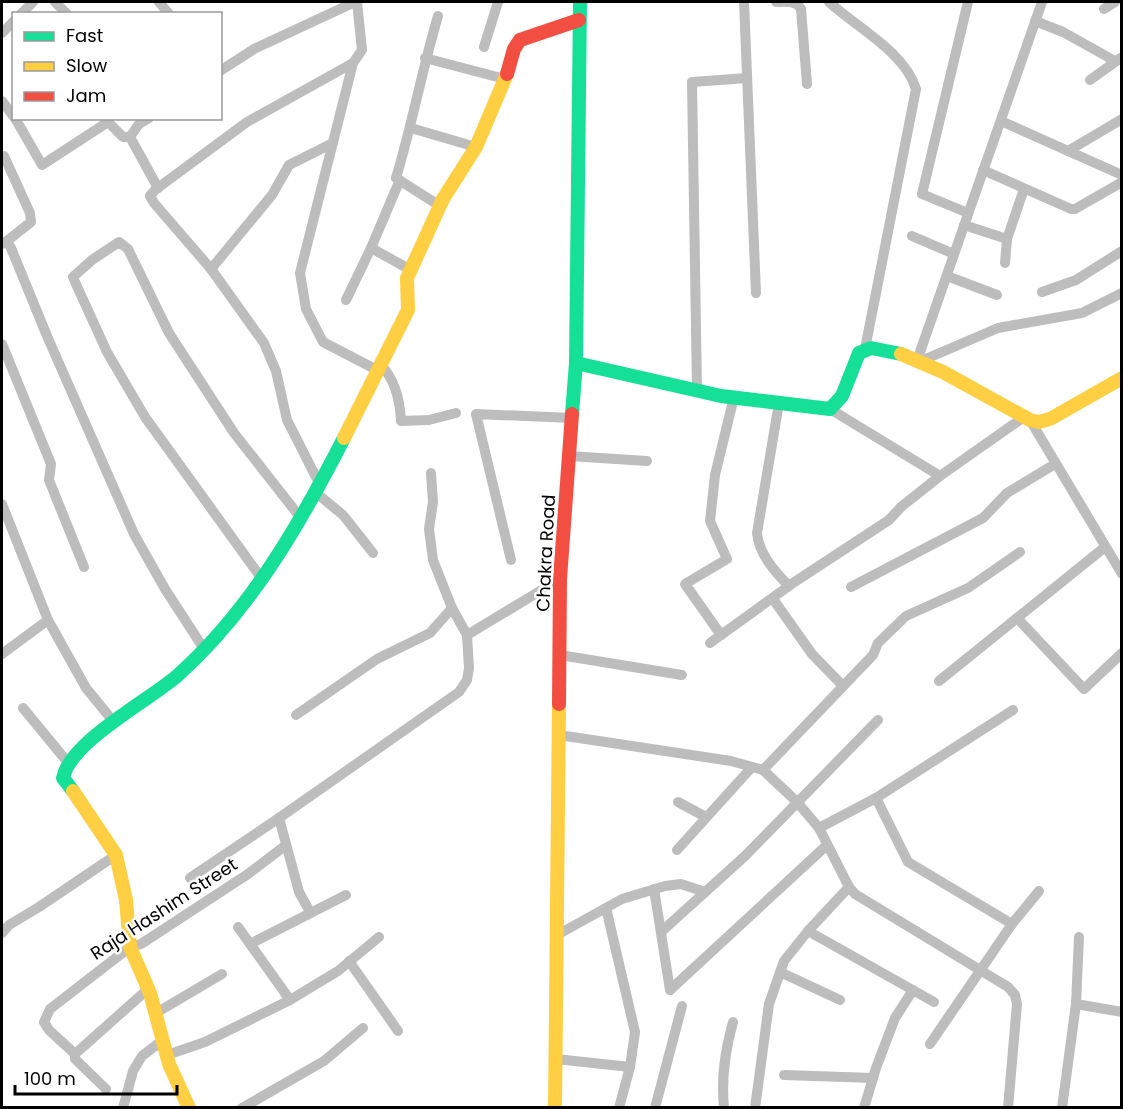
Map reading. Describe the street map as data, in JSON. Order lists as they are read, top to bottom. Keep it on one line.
{"streets":{"street":["Chakra Road","Raja Hashim Street"]},"legend":["Fast","Slow","Jam"],"scale_bar":"100 m"}
